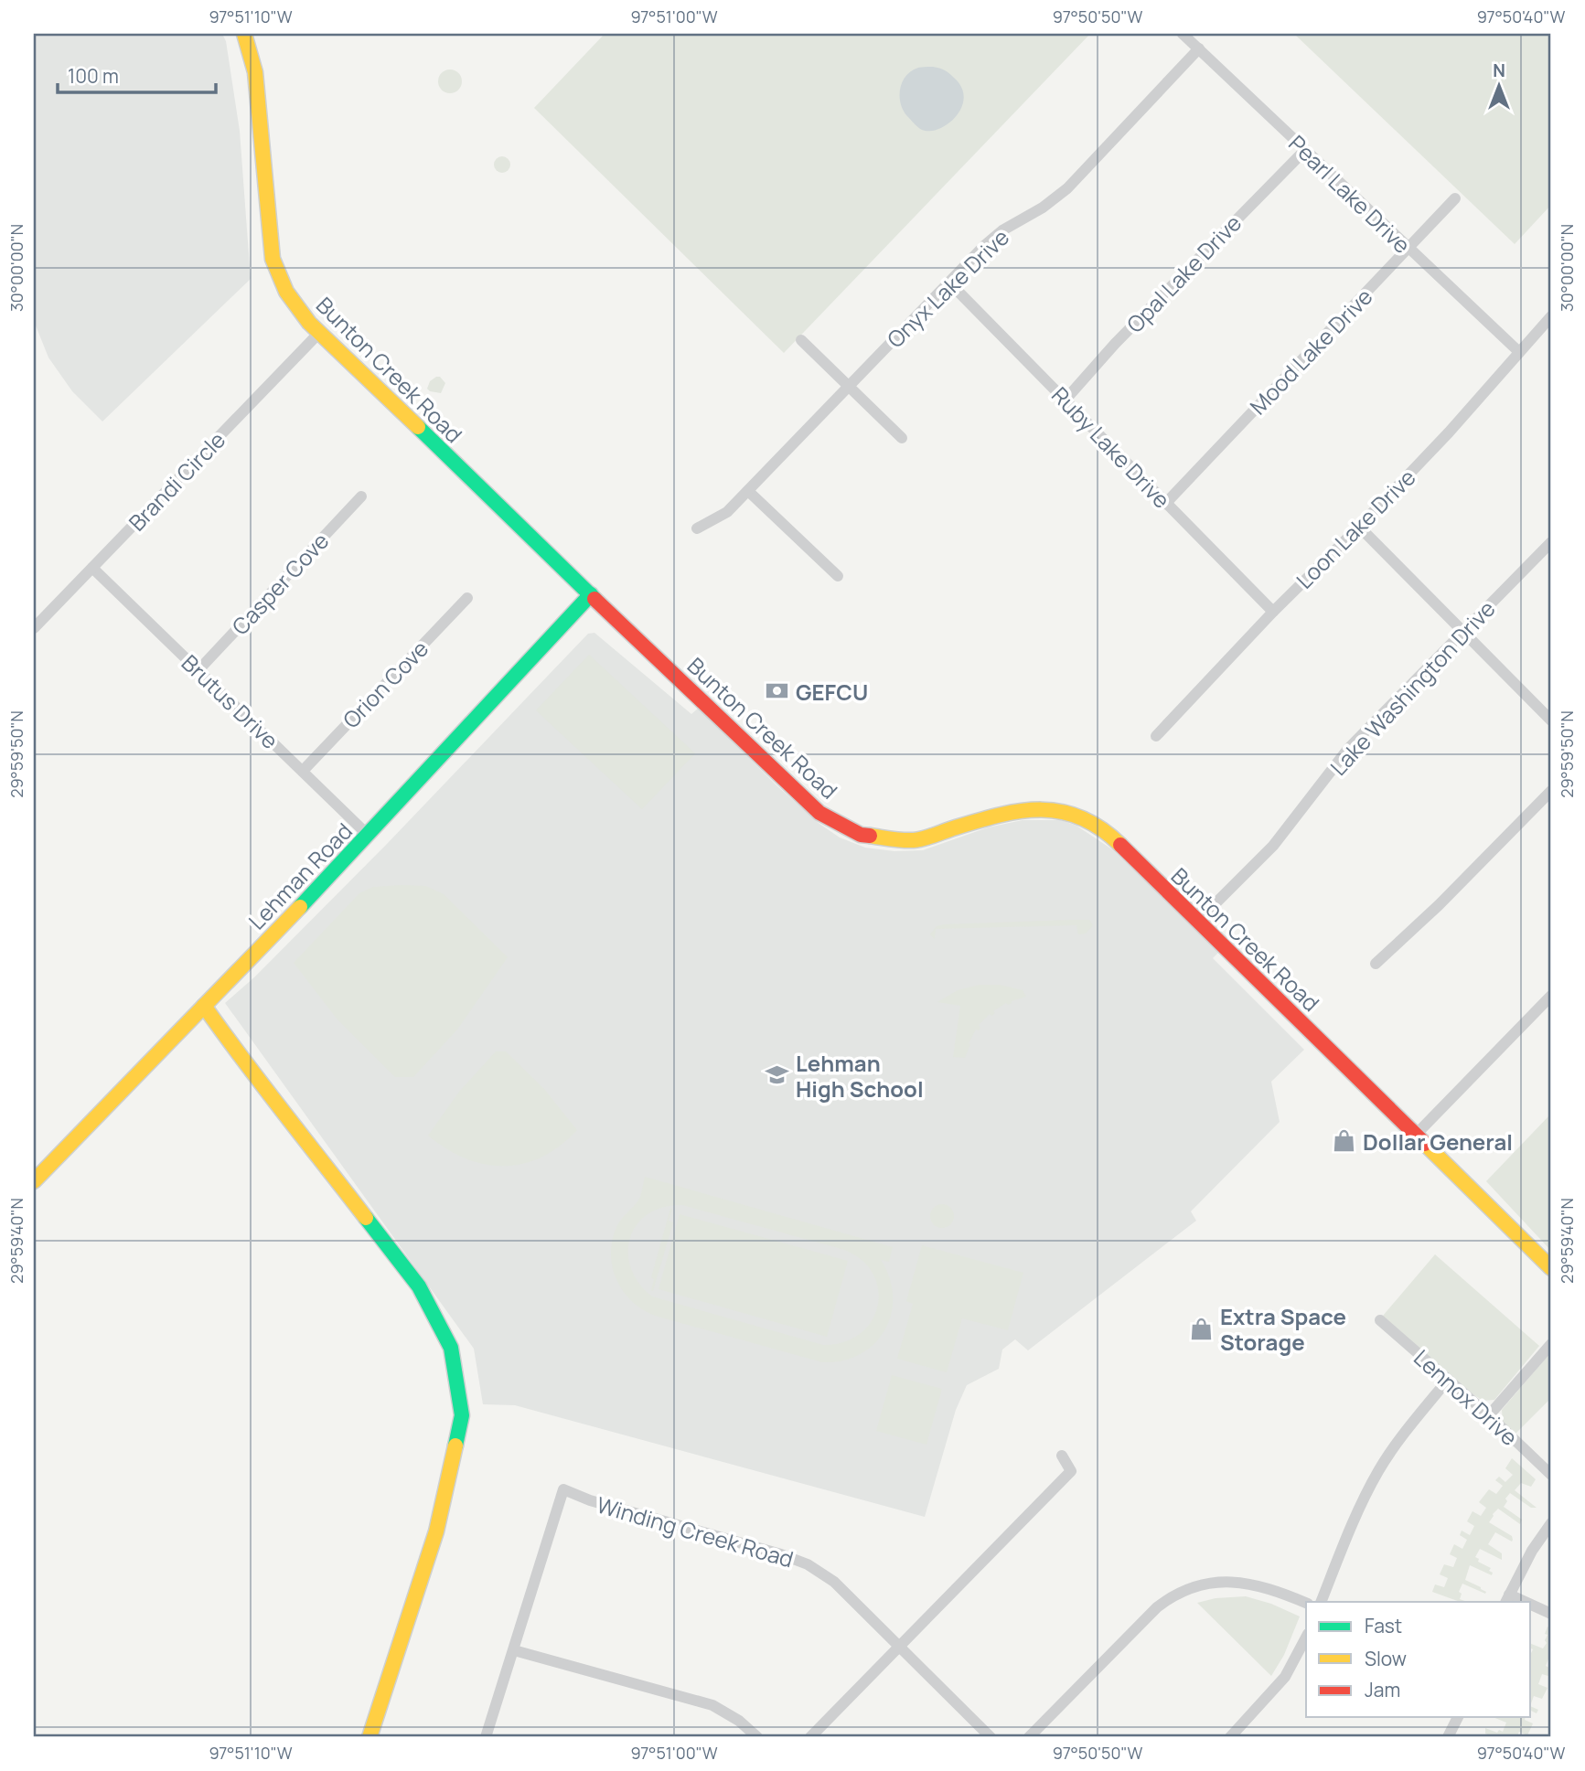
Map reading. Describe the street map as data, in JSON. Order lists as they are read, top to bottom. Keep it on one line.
{"streets":{"street":["Pearl Lake Drive","Opal Lake Drive","Onyx Lake Drive","Mood Lake Drive","Bunton Creek Road","Ruby Lake Drive","Brandi Circle","Loon Lake Drive","Casper Cove","Orion Cove","Lake Washington Drive","Brutus Drive","Lehman Road","Lennox Drive","Winding Creek Road"]},"crossings":[["Pearl Lake Drive","Opal Lake Drive"],["Pearl Lake Drive","Onyx Lake Drive"],["Pearl Lake Drive","Mood Lake Drive"],["Pearl Lake Drive","Loon Lake Drive"],["Opal Lake Drive","Ruby Lake Drive"],["Onyx Lake Drive","Ruby Lake Drive"],["Mood Lake Drive","Ruby Lake Drive"],["Bunton Creek Road","Brandi Circle"],["Bunton Creek Road","Lake Washington Drive"],["Bunton Creek Road","Lehman Road"],["Ruby Lake Drive","Loon Lake Drive"],["Brandi Circle","Brutus Drive"],["Casper Cove","Brutus Drive"],["Orion Cove","Brutus Drive"],["Brutus Drive","Lehman Road"]],"places":{"bank":["GEFCU"],"school or university":["Lehman High School"],"shop":["Dollar General","Extra Space Storage"]},"legend":["Fast","Slow","Jam"],"scale_bar":"100 m","north":"top","coordinates":["97°51'10\"W","97°51'00\"W","97°50'50\"W","97°50'40\"W","30°00'00\"N","29°59'50\"N","29°59'40\"N"]}
